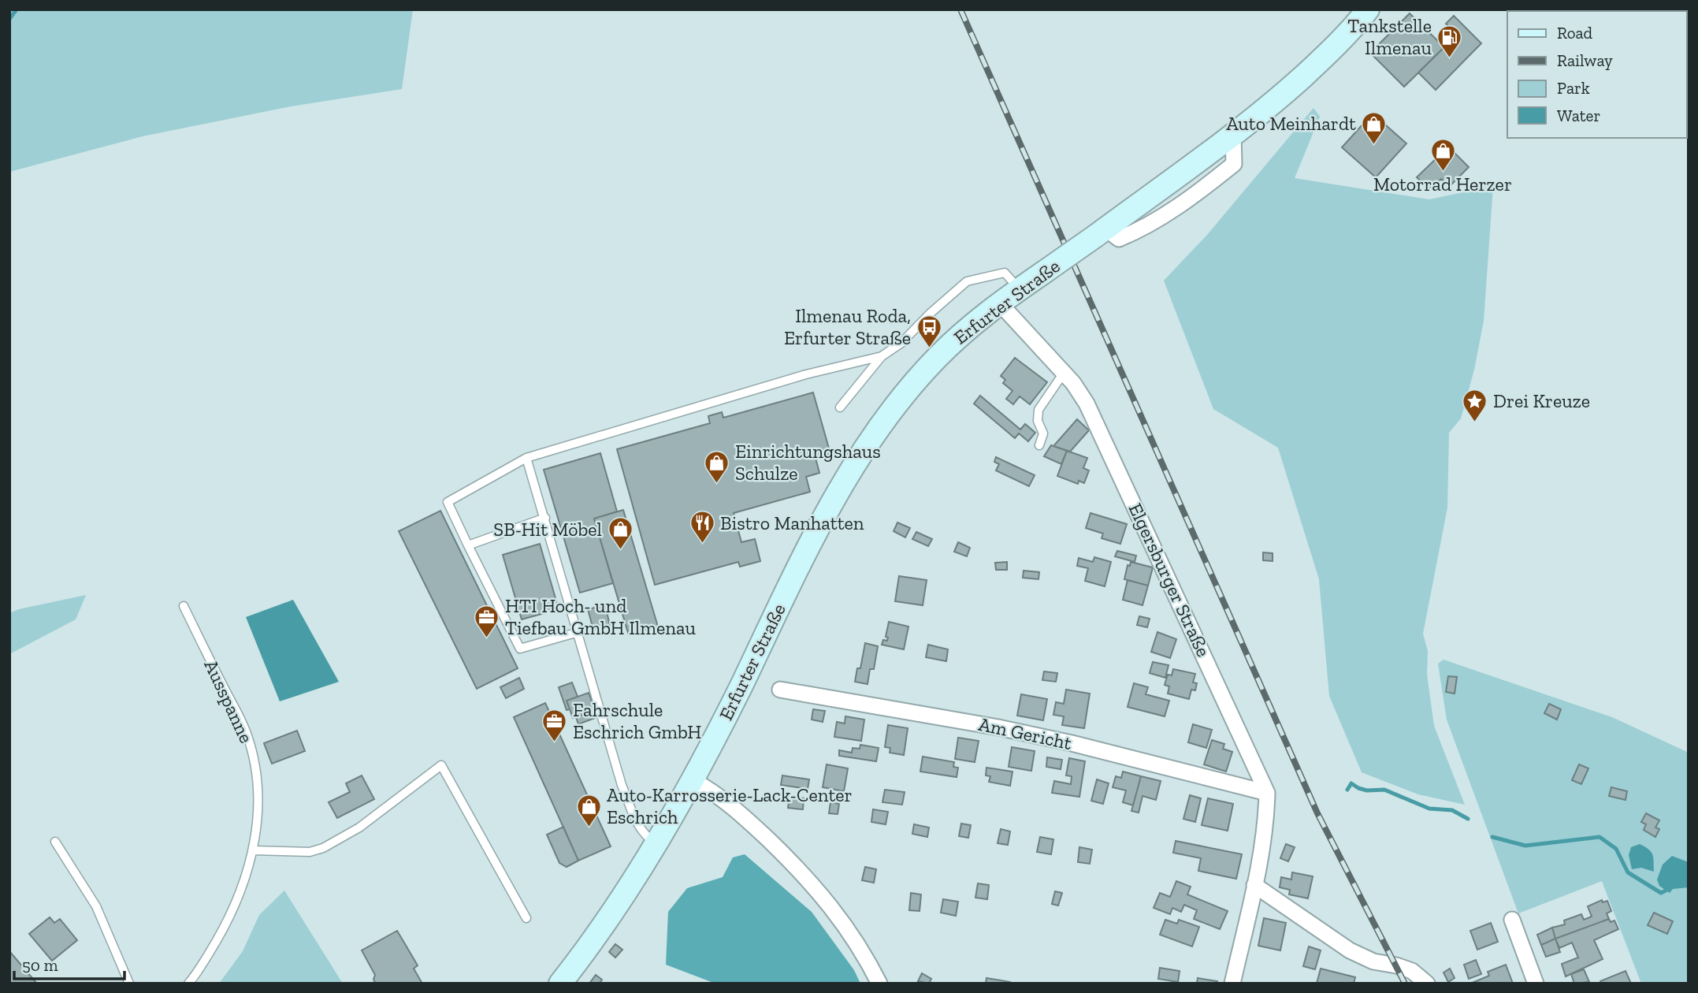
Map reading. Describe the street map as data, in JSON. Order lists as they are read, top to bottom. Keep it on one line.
{"streets":{"main road":["Erfurter Straße"],"street":["Elgersburger Straße","Am Gericht"],"lane":["Ausspanne"]},"crossings":[["Erfurter Straße","Elgersburger Straße"],["Elgersburger Straße","Am Gericht"]],"places":{"fuel station":["Tankstelle Ilmenau"],"shop":["Auto Meinhardt","Motorrad Herzer","Einrichtungshaus Schulze","SB-Hit Möbel","Auto-Karrosserie-Lack-Center Eschrich"],"bus stop":["Ilmenau Roda, Erfurter Straße"],"place":["Drei Kreuze"],"restaurant":["Bistro Manhatten"],"office":["HTI Hoch- und Tiefbau GmbH Ilmenau","Fahrschule Eschrich GmbH"]},"legend":["Road","Railway","Park","Water"],"scale_bar":"50 m"}
